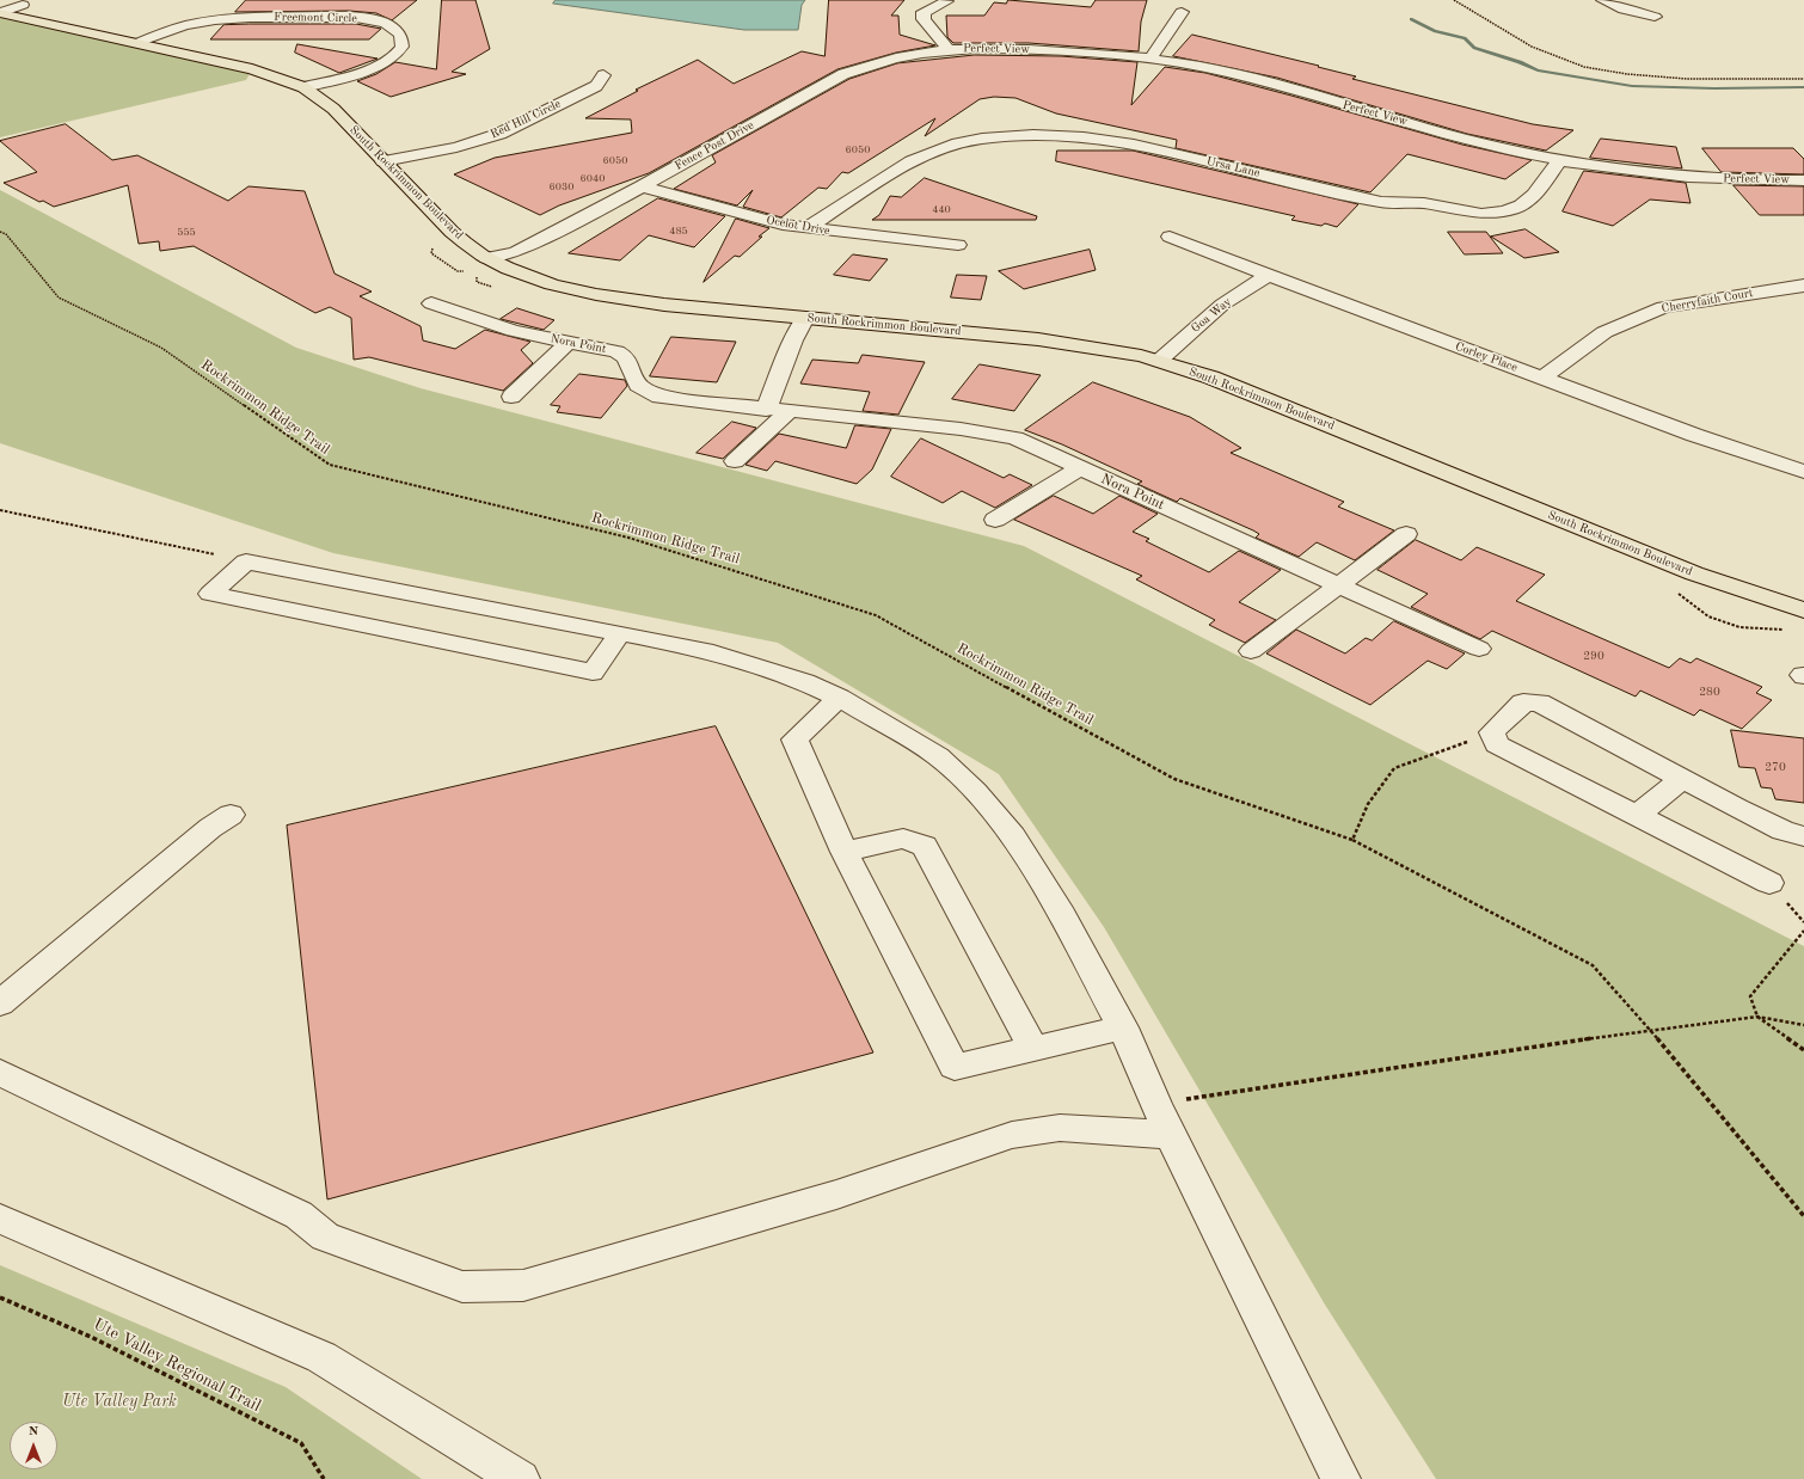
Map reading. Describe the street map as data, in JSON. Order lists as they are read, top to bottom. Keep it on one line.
{"streets":{"main road":["South Rockrimmon Boulevard"],"street":["Freemont Circle","Perfect View","Red Hill Circle","Fence Post Drive","Ursa Lane","Ocelot Drive","Cherryfaith Court","Goa Way","Nora Point","Corley Place"],"path":["Rockrimmon Ridge Trail","Ute Valley Regional Trail"]},"crossings":[["Freemont Circle","South Rockrimmon Boulevard"],["Perfect View","Fence Post Drive"],["Perfect View","Ursa Lane"],["Red Hill Circle","South Rockrimmon Boulevard"],["Fence Post Drive","South Rockrimmon Boulevard"],["Fence Post Drive","Ocelot Drive"],["Ursa Lane","Ocelot Drive"],["South Rockrimmon Boulevard","Goa Way"],["Cherryfaith Court","Corley Place"],["Goa Way","Corley Place"]],"parks":["Ute Valley Park"],"house_numbers":["6050","6050","6040","6030","440","485","555","290","280","270"],"north":"top"}
